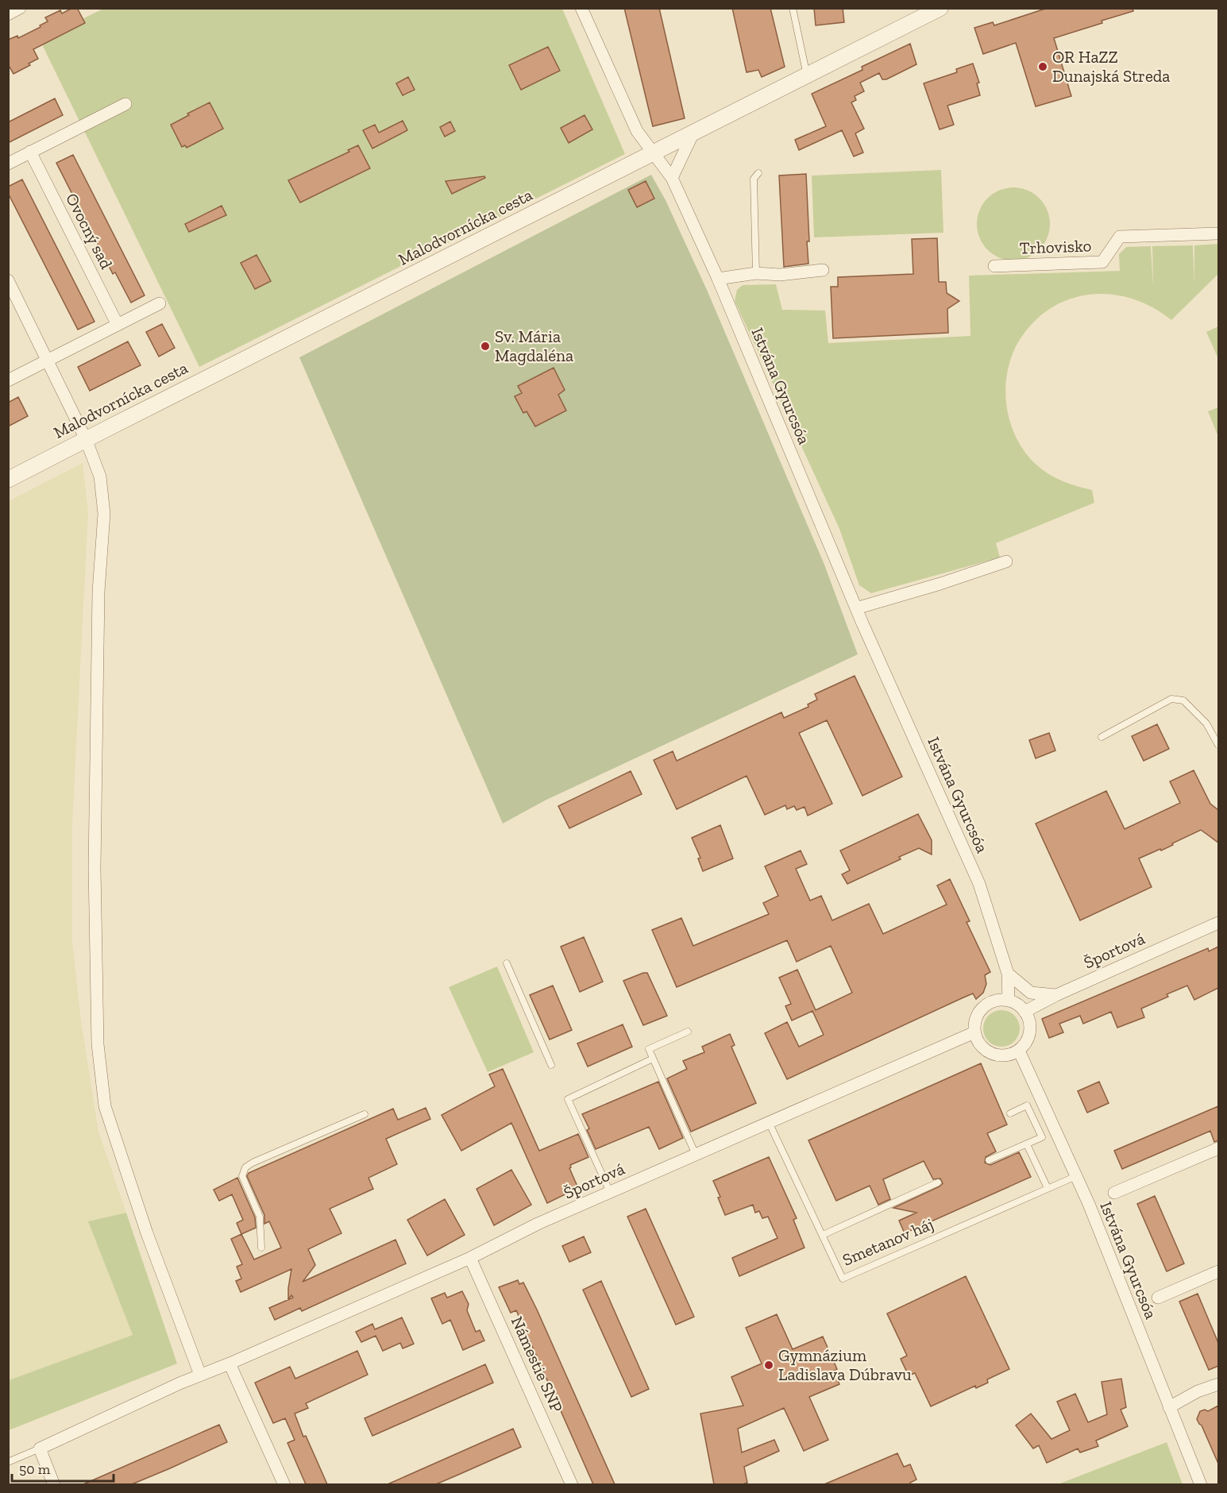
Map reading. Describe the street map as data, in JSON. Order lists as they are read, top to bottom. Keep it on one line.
{"streets":{"street":["Malodvornícka cesta","Ovocný sad","Trhovisko","Istvána Gyurcsóa","Športová","Námestie SNP"],"lane":["Smetanov háj"]},"crossings":[["Malodvornícka cesta","Istvána Gyurcsóa"],["Istvána Gyurcsóa","Športová"],["Istvána Gyurcsóa","Smetanov háj"],["Športová","Smetanov háj"],["Športová","Námestie SNP"]],"places":["OR HaZZ Dunajská Streda","Sv. Mária Magdaléna","Gymnázium Ladislava Dúbravu"],"scale_bar":"50 m"}
